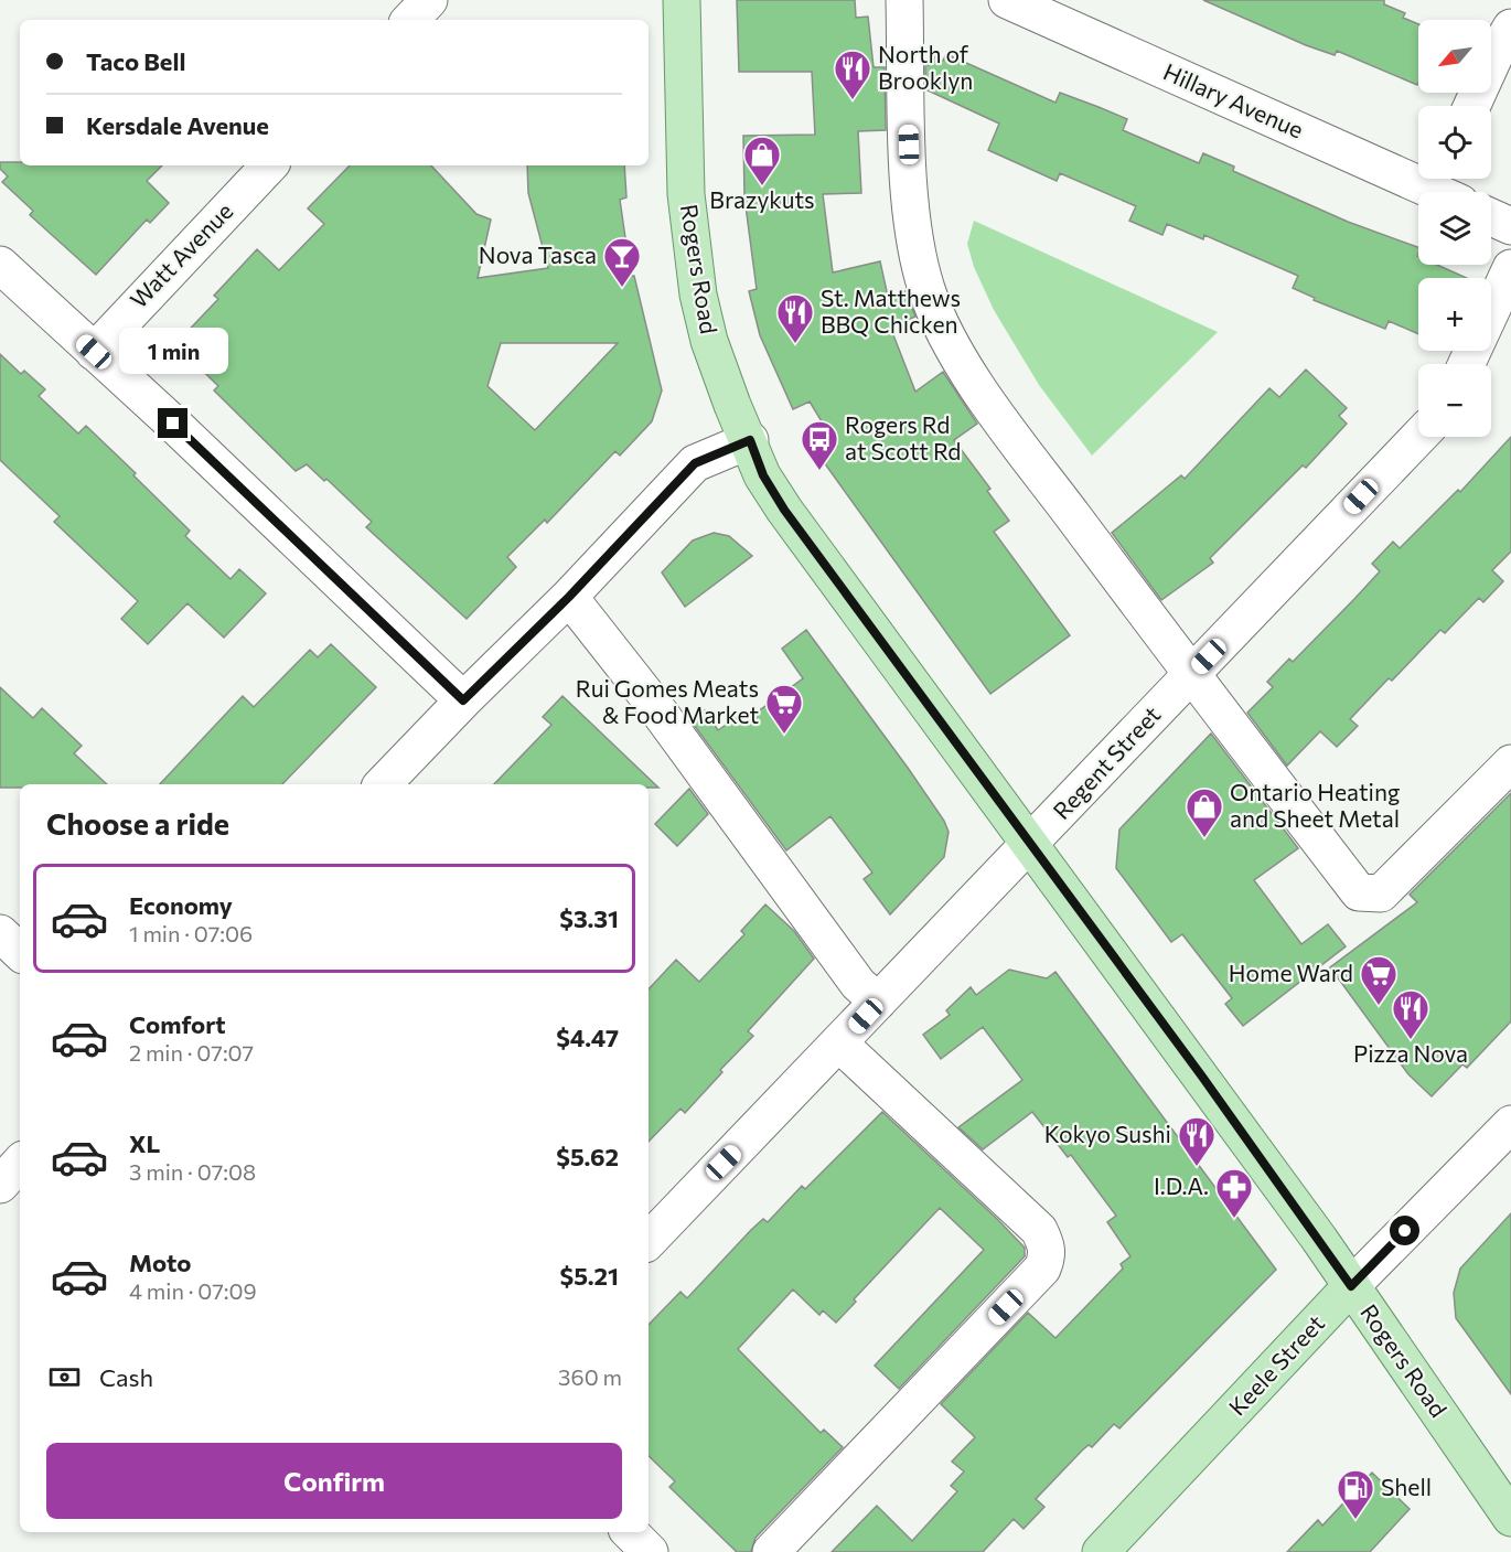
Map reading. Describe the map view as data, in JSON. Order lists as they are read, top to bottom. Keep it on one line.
{"streets":{"main road":["Rogers Road","Keele Street"],"street":["Hillary Avenue","Watt Avenue","Regent Street"]},"crossings":[["Rogers Road","Regent Street"],["Rogers Road","Keele Street"]],"places":{"restaurant":["North of Brooklyn","St. Matthews BBQ Chicken","Pizza Nova","Kokyo Sushi"],"shop":["Brazykuts","Ontario Heating and Sheet Metal"],"bar":["Nova Tasca"],"bus stop":["Rogers Rd at Scott Rd"],"supermarket":["Rui Gomes Meats & Food Market","Home Ward"],"pharmacy":["I.D.A."],"fuel station":["Shell"]},"north":"bottom left","page":{"map_buttons":["+","−"],"banner":["Taco Bell","Kersdale Avenue"],"bubble":"1 min","heading":"Choose a ride","list":[{"name":"Economy","note":"1 min · 07:06","value":"$3.31"},{"name":"Comfort","note":"2 min · 07:07","value":"$4.47"},{"name":"XL","note":"3 min · 07:08","value":"$5.62"},{"name":"Moto","note":"4 min · 07:09","value":"$5.21"}],"pay":["Cash","360 m"],"buttons":"Confirm"}}
